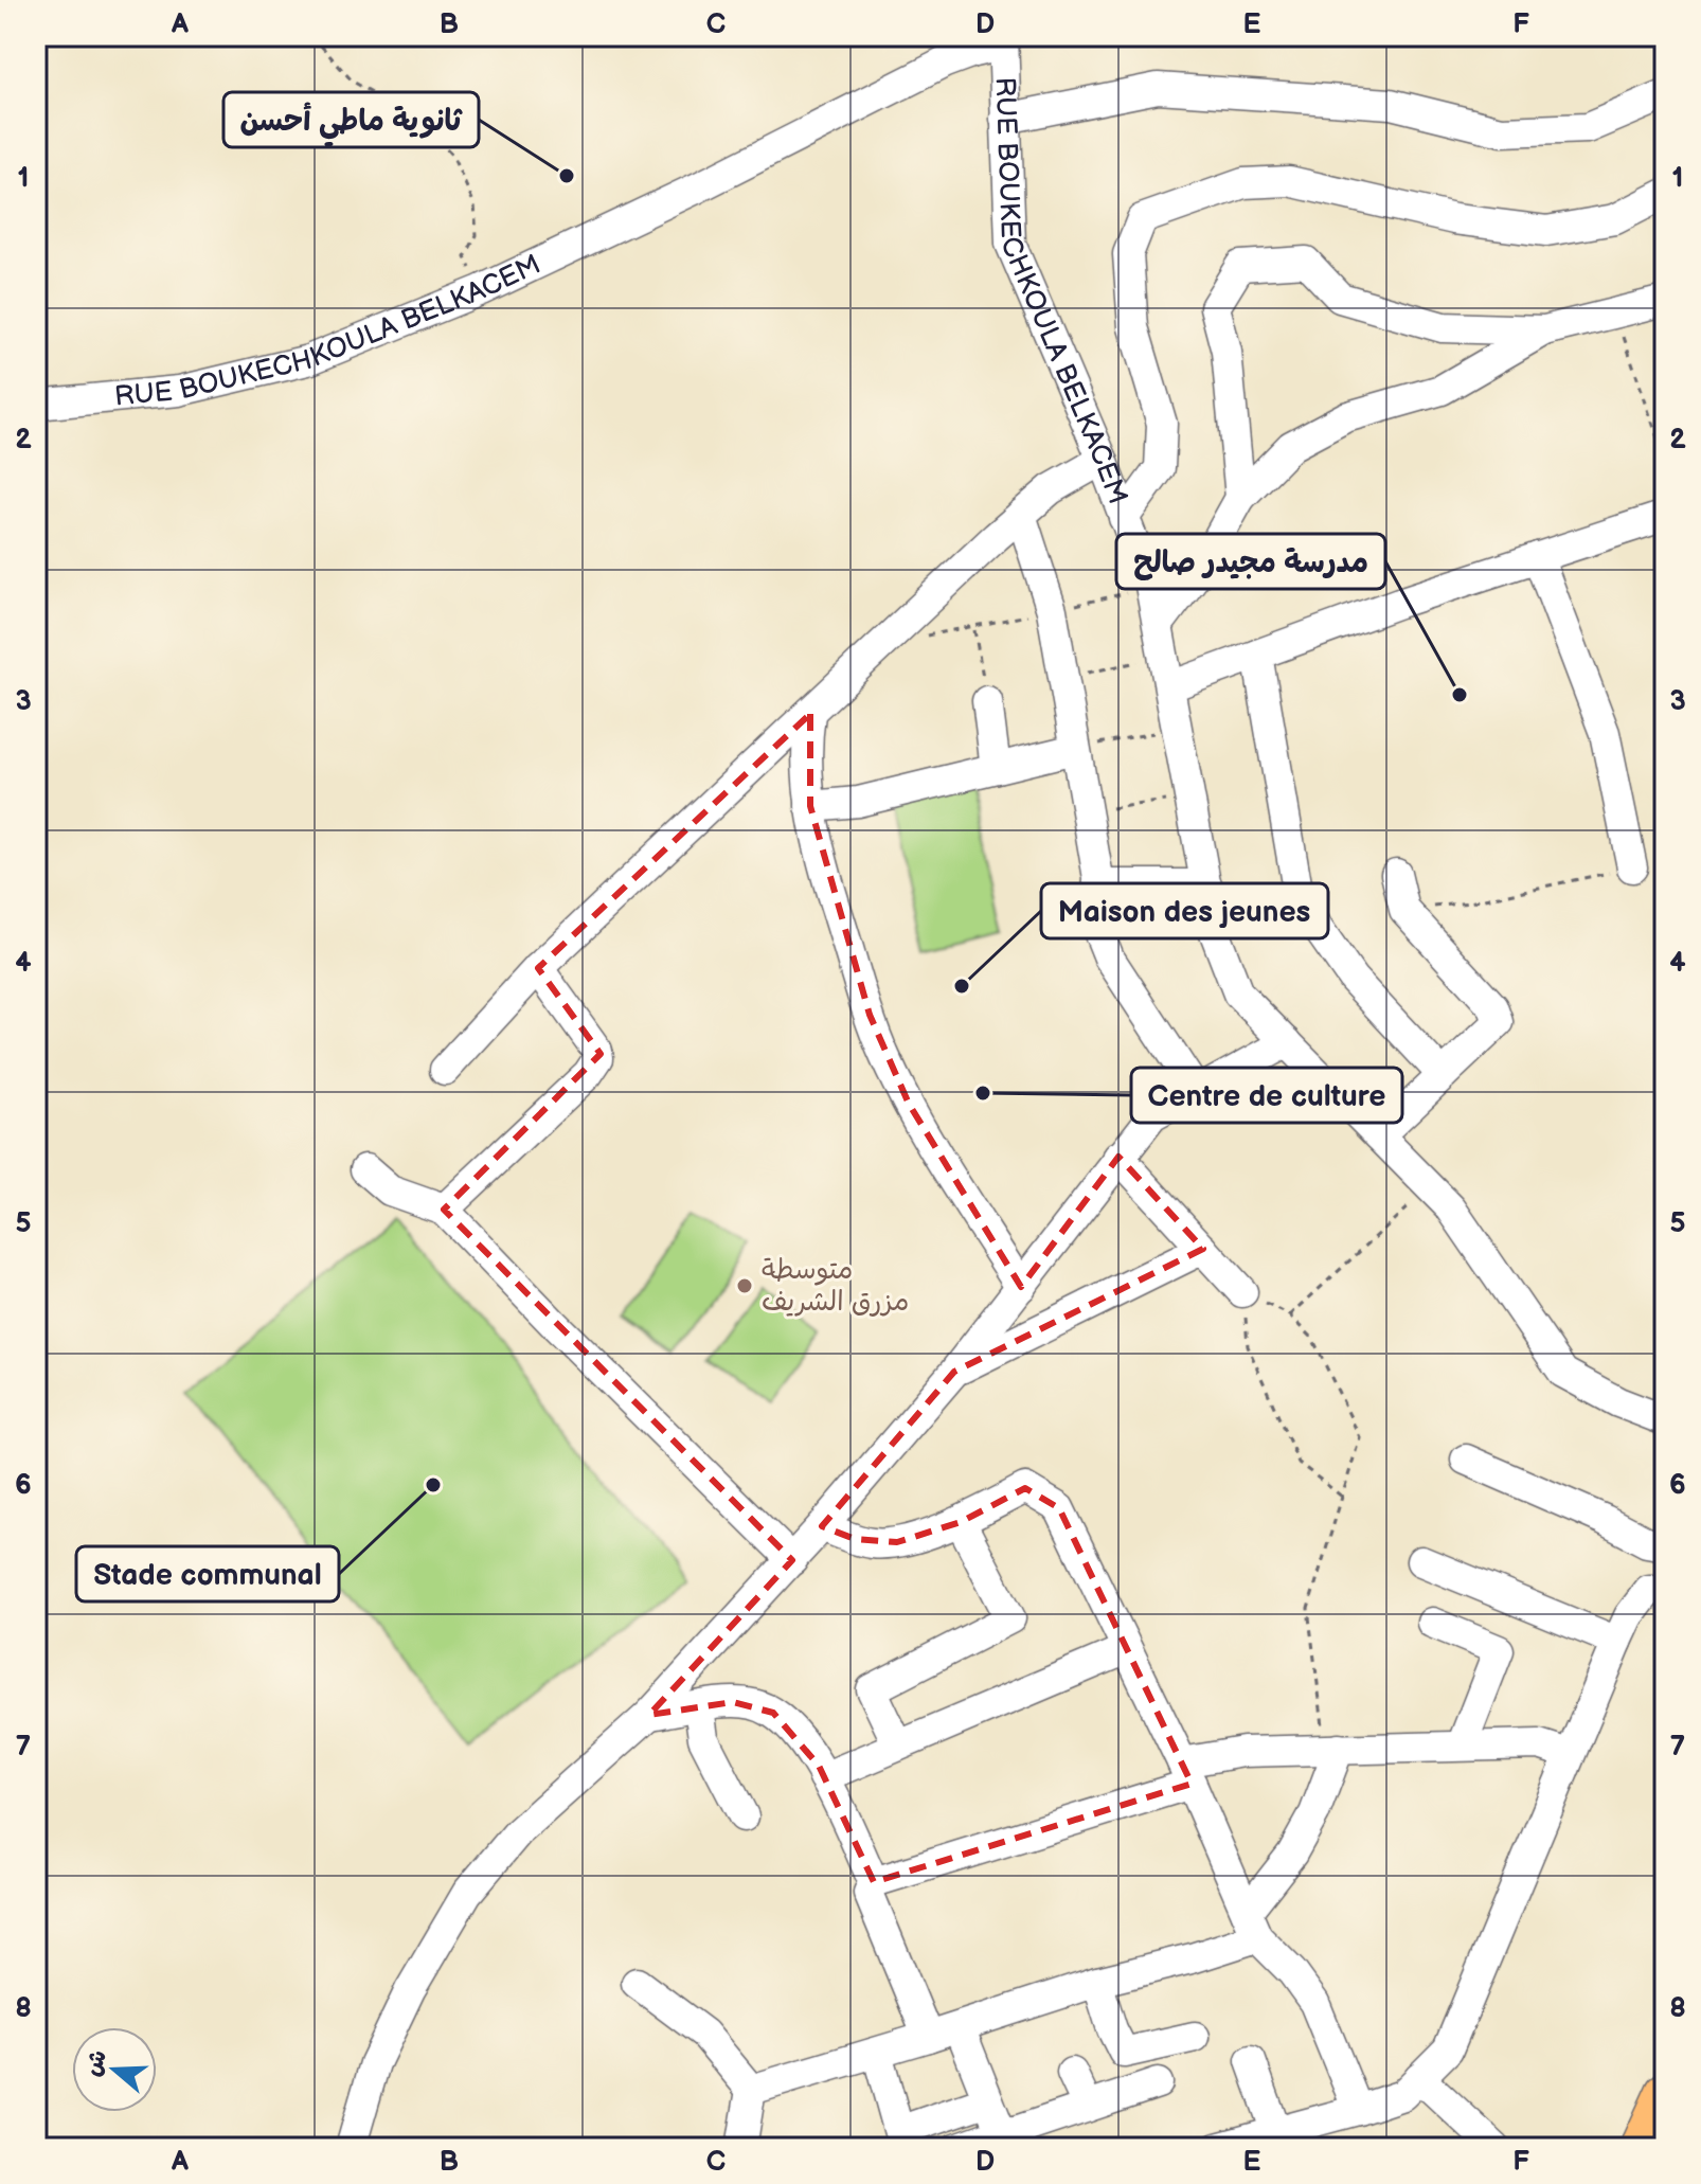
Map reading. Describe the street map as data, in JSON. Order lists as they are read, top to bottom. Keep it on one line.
{"streets":{"street":["RUE BOUKECHKOULA BELKACEM"]},"places":["ثانوية ماطي أحسن","مدرسة مجيدر صالح","Maison des jeunes","Centre de culture","متوسطة مزرق الشريف","Stade communal"],"north":"left","grid":{"columns":["A","B","C","D","E","F"],"rows":["1","2","3","4","5","6","7","8"]}}
